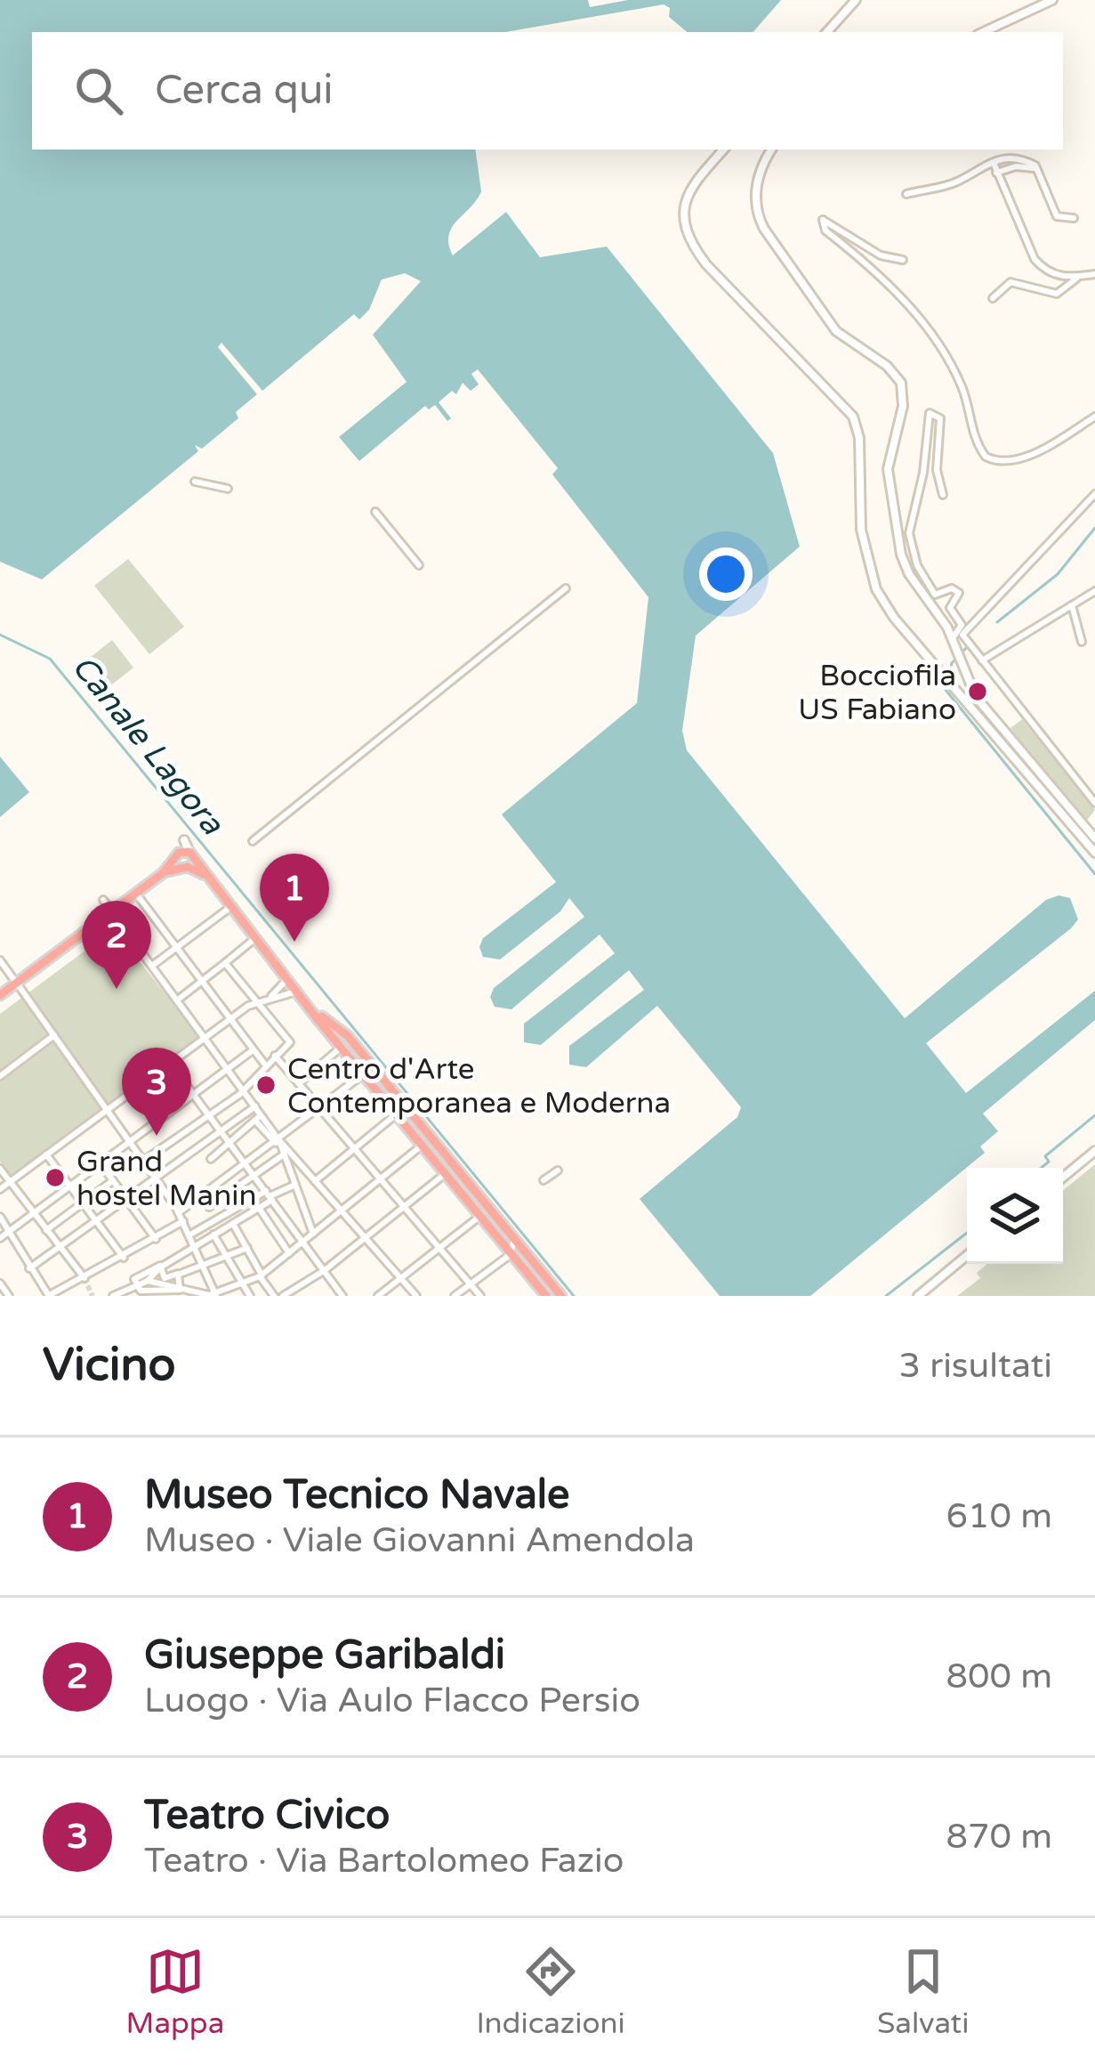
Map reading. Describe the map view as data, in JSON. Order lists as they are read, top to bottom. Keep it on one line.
{"water":["Canale Lagora"],"places":["Bocciofila US Fabiano","Centro d'Arte Contemporanea e Moderna","Grand hostel Manin"],"page":{"search":"Cerca qui","pins":["1","2","3"],"heading":["Vicino","3 risultati"],"list":[{"mark":"1","name":"Museo Tecnico Navale","note":"Museo · Viale Giovanni Amendola","value":"610 m"},{"mark":"2","name":"Giuseppe Garibaldi","note":"Luogo · Via Aulo Flacco Persio","value":"800 m"},{"mark":"3","name":"Teatro Civico","note":"Teatro · Via Bartolomeo Fazio","value":"870 m"}],"nav":["Mappa","Indicazioni","Salvati"]}}
